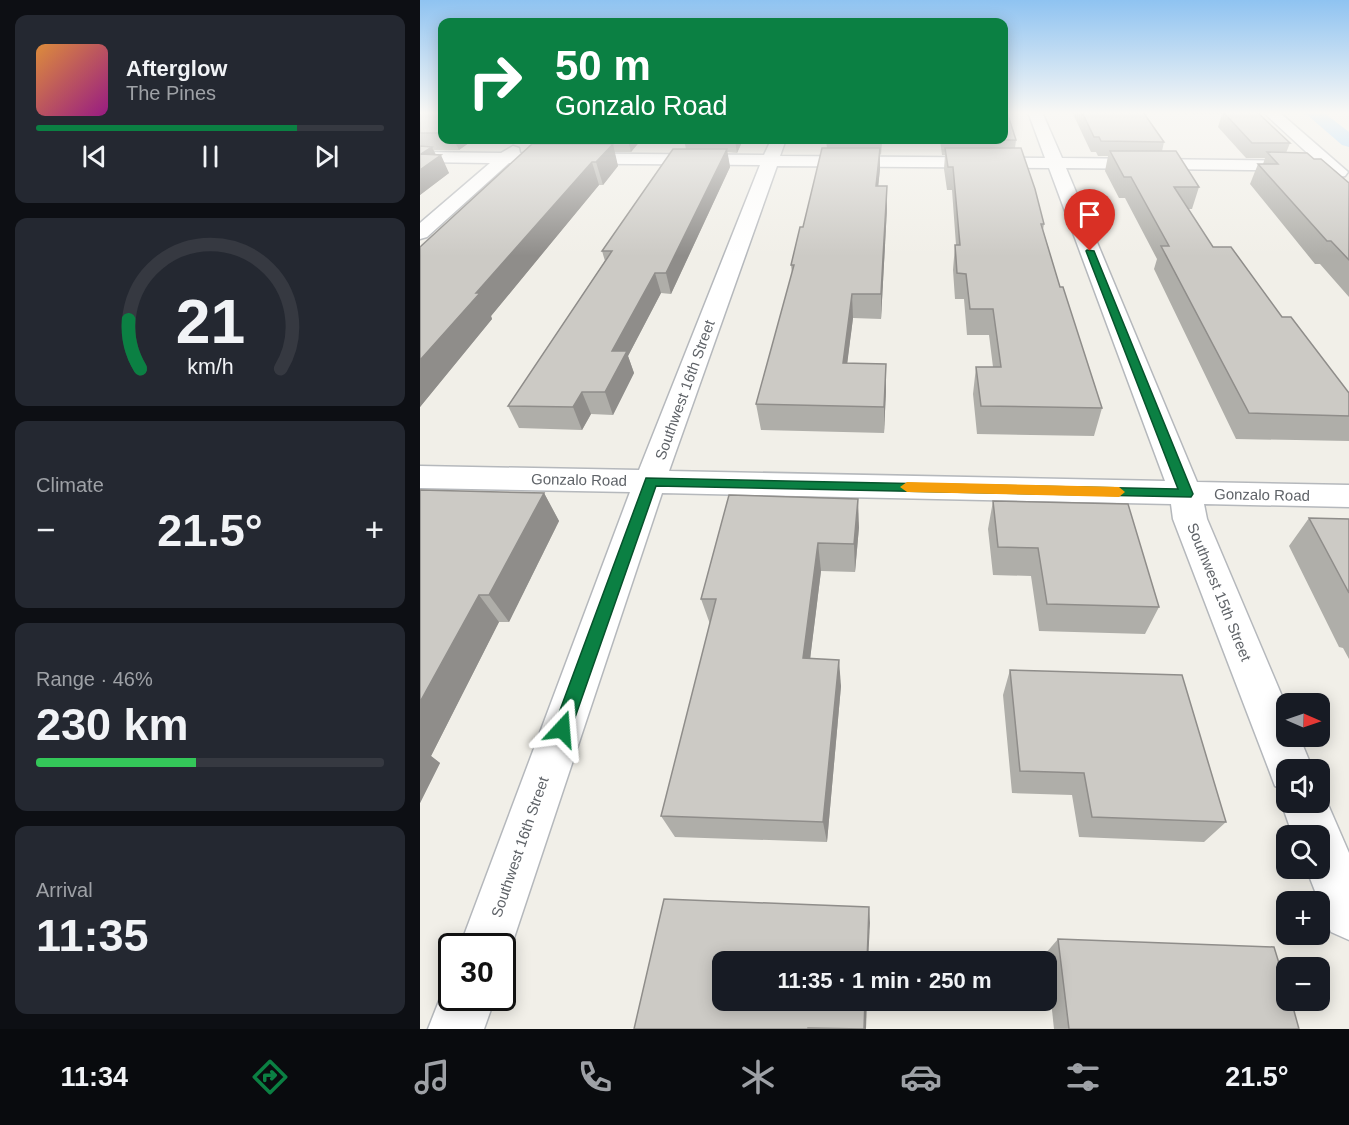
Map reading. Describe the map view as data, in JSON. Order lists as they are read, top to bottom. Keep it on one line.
{"streets":{"street":["Southwest 16th Street","Gonzalo Road","Southwest 15th Street"]},"crossings":[["Southwest 16th Street","Gonzalo Road"],["Gonzalo Road","Southwest 15th Street"]],"north":"right","page":{"turn":["50 m","Gonzalo Road"],"song":["Afterglow","The Pines"],"tile":["Climate",["Range · 46%","230 km"],["Arrival","11:35"]],"heat":["−","21.5°","+"],"map_buttons":["+","−"],"limit":"30","trip":"11:35 · 1 min · 250 m","tabs":["11:34","21.5°"],"gauge":["21","km/h"]}}
